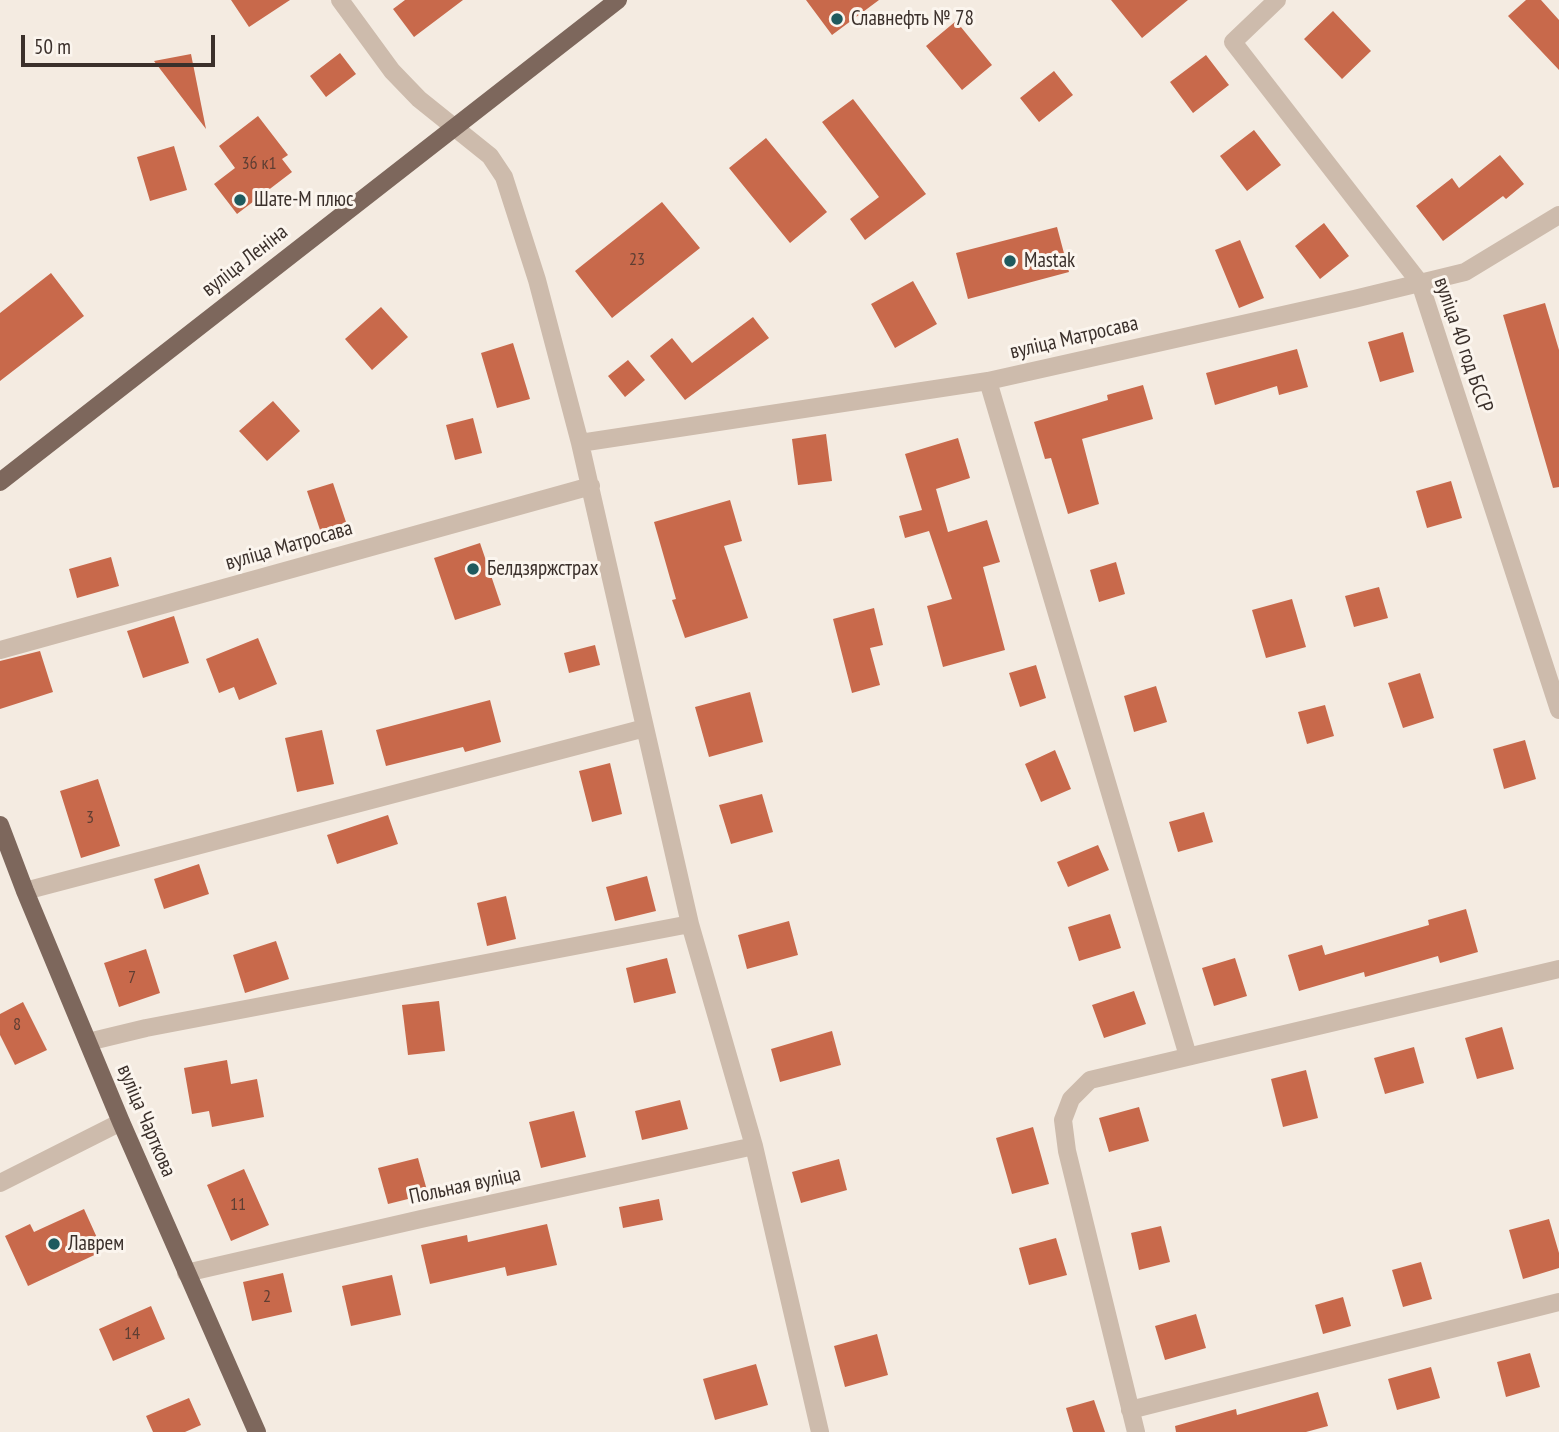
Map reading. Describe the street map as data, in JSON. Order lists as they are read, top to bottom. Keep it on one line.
{"streets":{"main road":["вуліца Леніна","вуліца Чарткова"],"street":["вуліца Матросава","вуліца 40 год БССР","Польная вуліца"]},"crossings":[["вуліца Матросава","вуліца 40 год БССР"],["вуліца Чарткова","Польная вуліца"]],"places":["Славнефть № 78","Шате-М плюс","Mastak","Белдзяржстрах","Лаврем"],"house_numbers":["36 к1","23","3","7","8","11","2","14"],"scale_bar":"50 m"}
